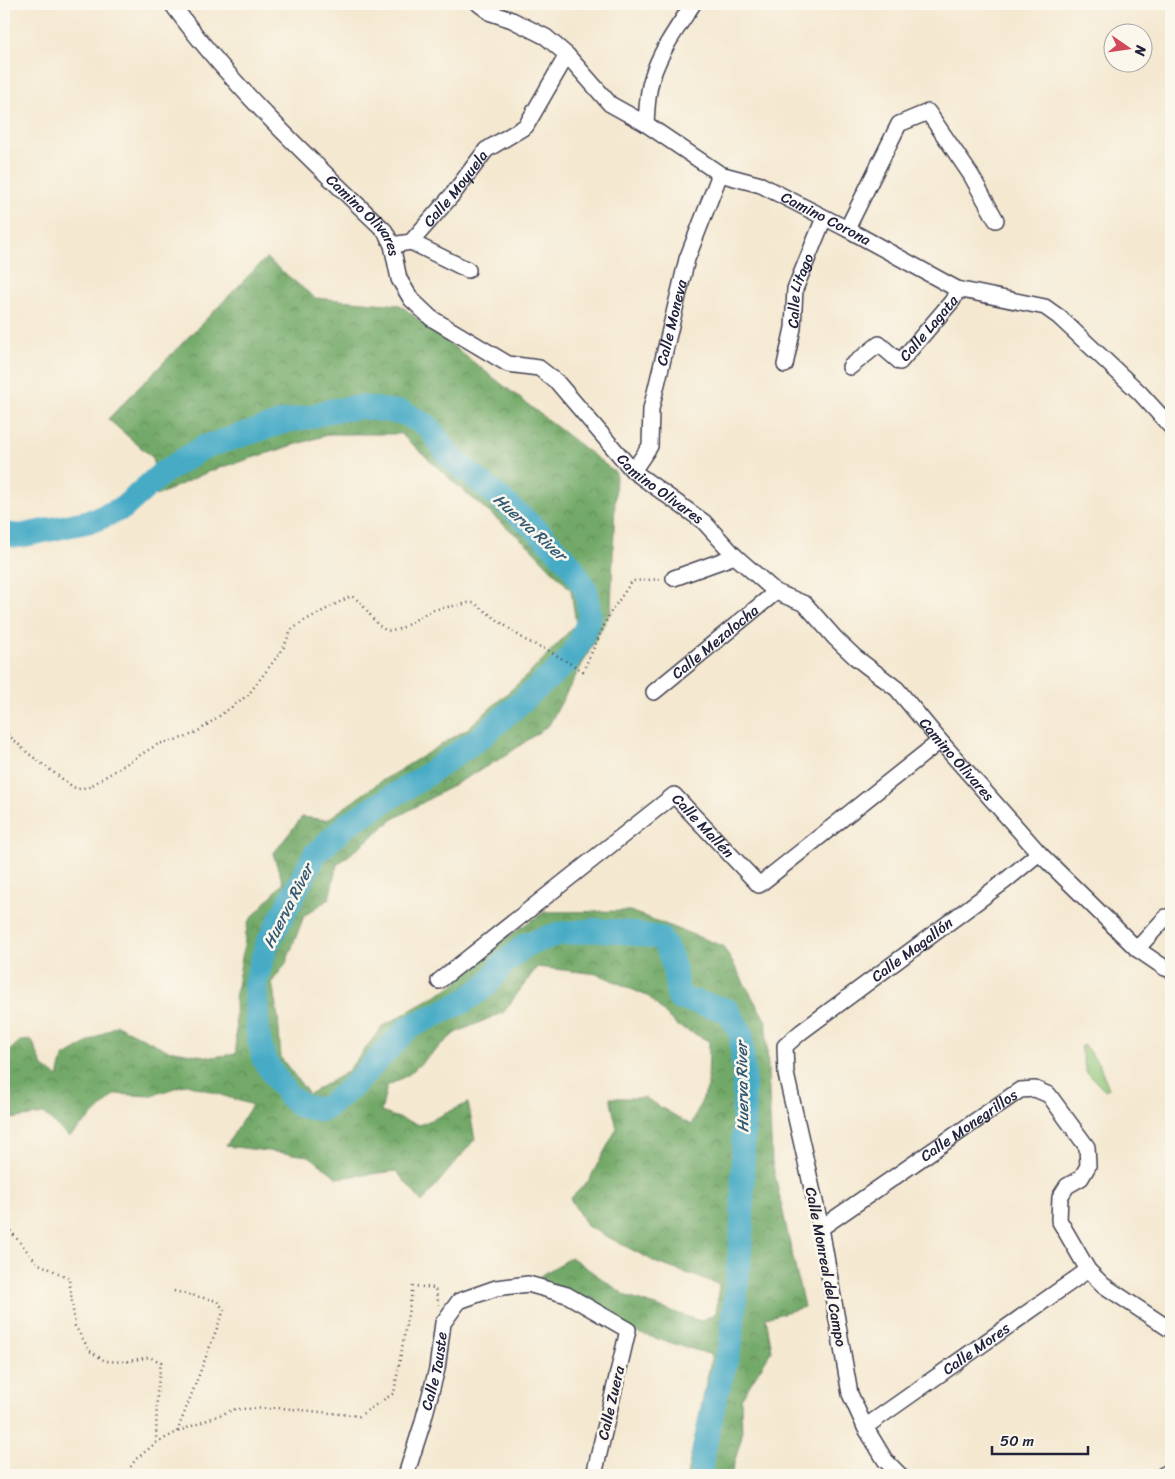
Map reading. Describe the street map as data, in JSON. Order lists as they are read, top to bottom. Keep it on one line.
{"streets":{"street":["Calle Moyuela","Camino Olivares","Camino Corona","Calle Litago","Calle Moneva","Calle Lagata","Calle Mezalocha","Calle Mallén","Calle Magallón","Calle Monegrillos","Calle Monreal del Campo","Calle Mores","Calle Tauste","Calle Zuera"]},"crossings":[["Calle Moyuela","Camino Corona"],["Camino Olivares","Calle Moneva"],["Camino Olivares","Calle Mezalocha"],["Camino Olivares","Calle Mallén"],["Camino Olivares","Calle Magallón"],["Camino Corona","Calle Litago"],["Camino Corona","Calle Moneva"],["Camino Corona","Calle Lagata"],["Calle Magallón","Calle Monreal del Campo"],["Calle Monegrillos","Calle Monreal del Campo"],["Calle Monegrillos","Calle Mores"],["Calle Monreal del Campo","Calle Mores"],["Calle Tauste","Calle Zuera"]],"water":["Huerva River"],"scale_bar":"50 m","north":"right"}
